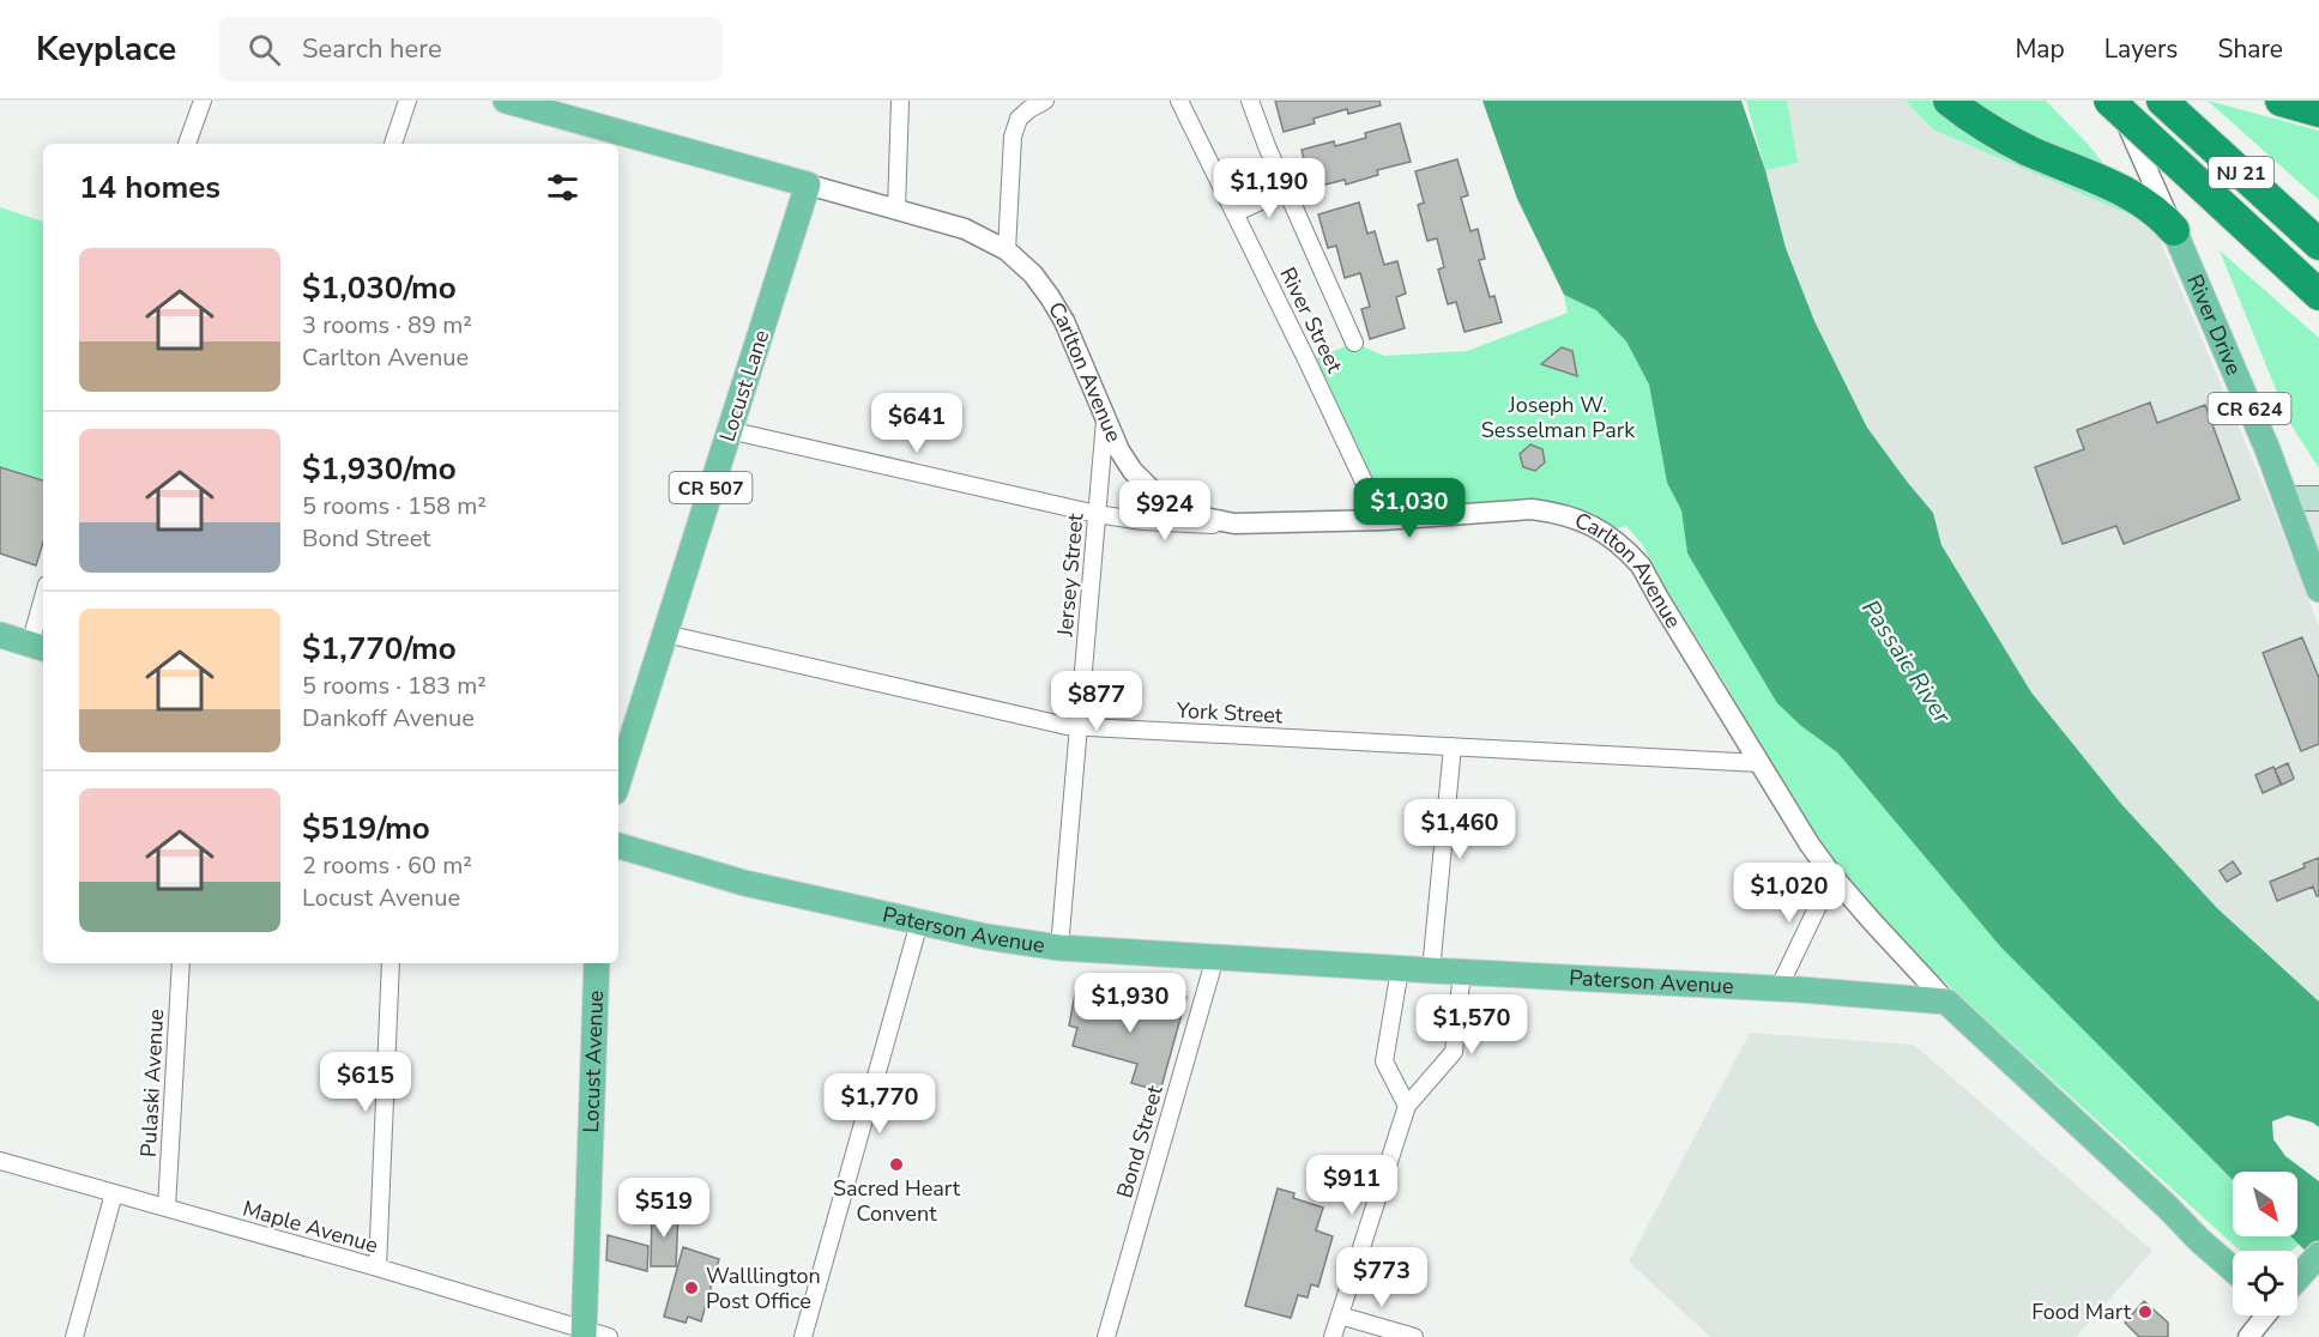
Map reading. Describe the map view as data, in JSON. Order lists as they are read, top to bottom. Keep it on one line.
{"streets":{"highway":["NJ 21"],"main road":["River Drive","Carlton Avenue","Locust Lane","CR 624","CR 507","Paterson Avenue","Locust Avenue"],"street":["River Street","Jersey Street","York Street","Pulaski Avenue","Bond Street","Maple Avenue"]},"crossings":[["River Street","Carlton Avenue"],["Carlton Avenue","Locust Lane"],["Carlton Avenue","Jersey Street"],["Carlton Avenue","York Street"],["Carlton Avenue","Paterson Avenue"],["Locust Lane","York Street"],["Jersey Street","York Street"],["Jersey Street","Paterson Avenue"],["Paterson Avenue","Bond Street"],["Locust Avenue","Maple Avenue"],["Pulaski Avenue","Maple Avenue"]],"water":["Passaic River"],"parks":["Joseph W. Sesselman Park"],"places":["Sacred Heart Convent","Walllington Post Office","Food Mart"],"north":"bottom right","page":{"header":"Keyplace","search":"Search here","nav":["Map","Layers","Share"],"heading":"14 homes","price":["$1,190","$641","$1,030","$924","$877","$1,460","$1,020","$1,930","$1,570","$615","$1,770","$911","$519","$773"],"list":[{"name":"$1,030/mo","note":"3 rooms · 89 m² · Carlton Avenue"},{"name":"$1,930/mo","note":"5 rooms · 158 m² · Bond Street"},{"name":"$1,770/mo","note":"5 rooms · 183 m² · Dankoff Avenue"},{"name":"$519/mo","note":"2 rooms · 60 m² · Locust Avenue"}]}}
